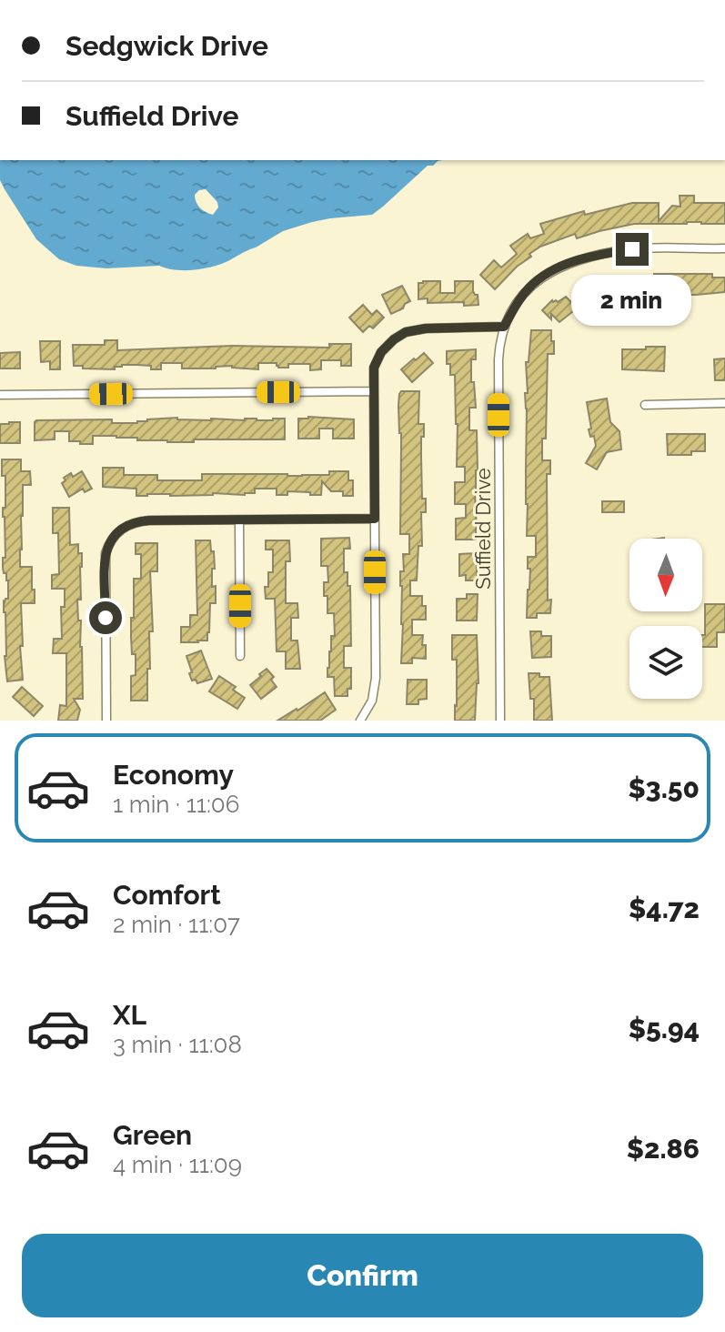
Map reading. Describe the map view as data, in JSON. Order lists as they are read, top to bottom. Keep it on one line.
{"streets":{"street":["Suffield Drive"]},"north":"bottom","page":{"banner":["Sedgwick Drive","Suffield Drive"],"bubble":"2 min","list":[{"name":"Economy","note":"1 min · 11:06","value":"$3.50"},{"name":"Comfort","note":"2 min · 11:07","value":"$4.72"},{"name":"XL","note":"3 min · 11:08","value":"$5.94"},{"name":"Green","note":"4 min · 11:09","value":"$2.86"}],"buttons":"Confirm"}}
